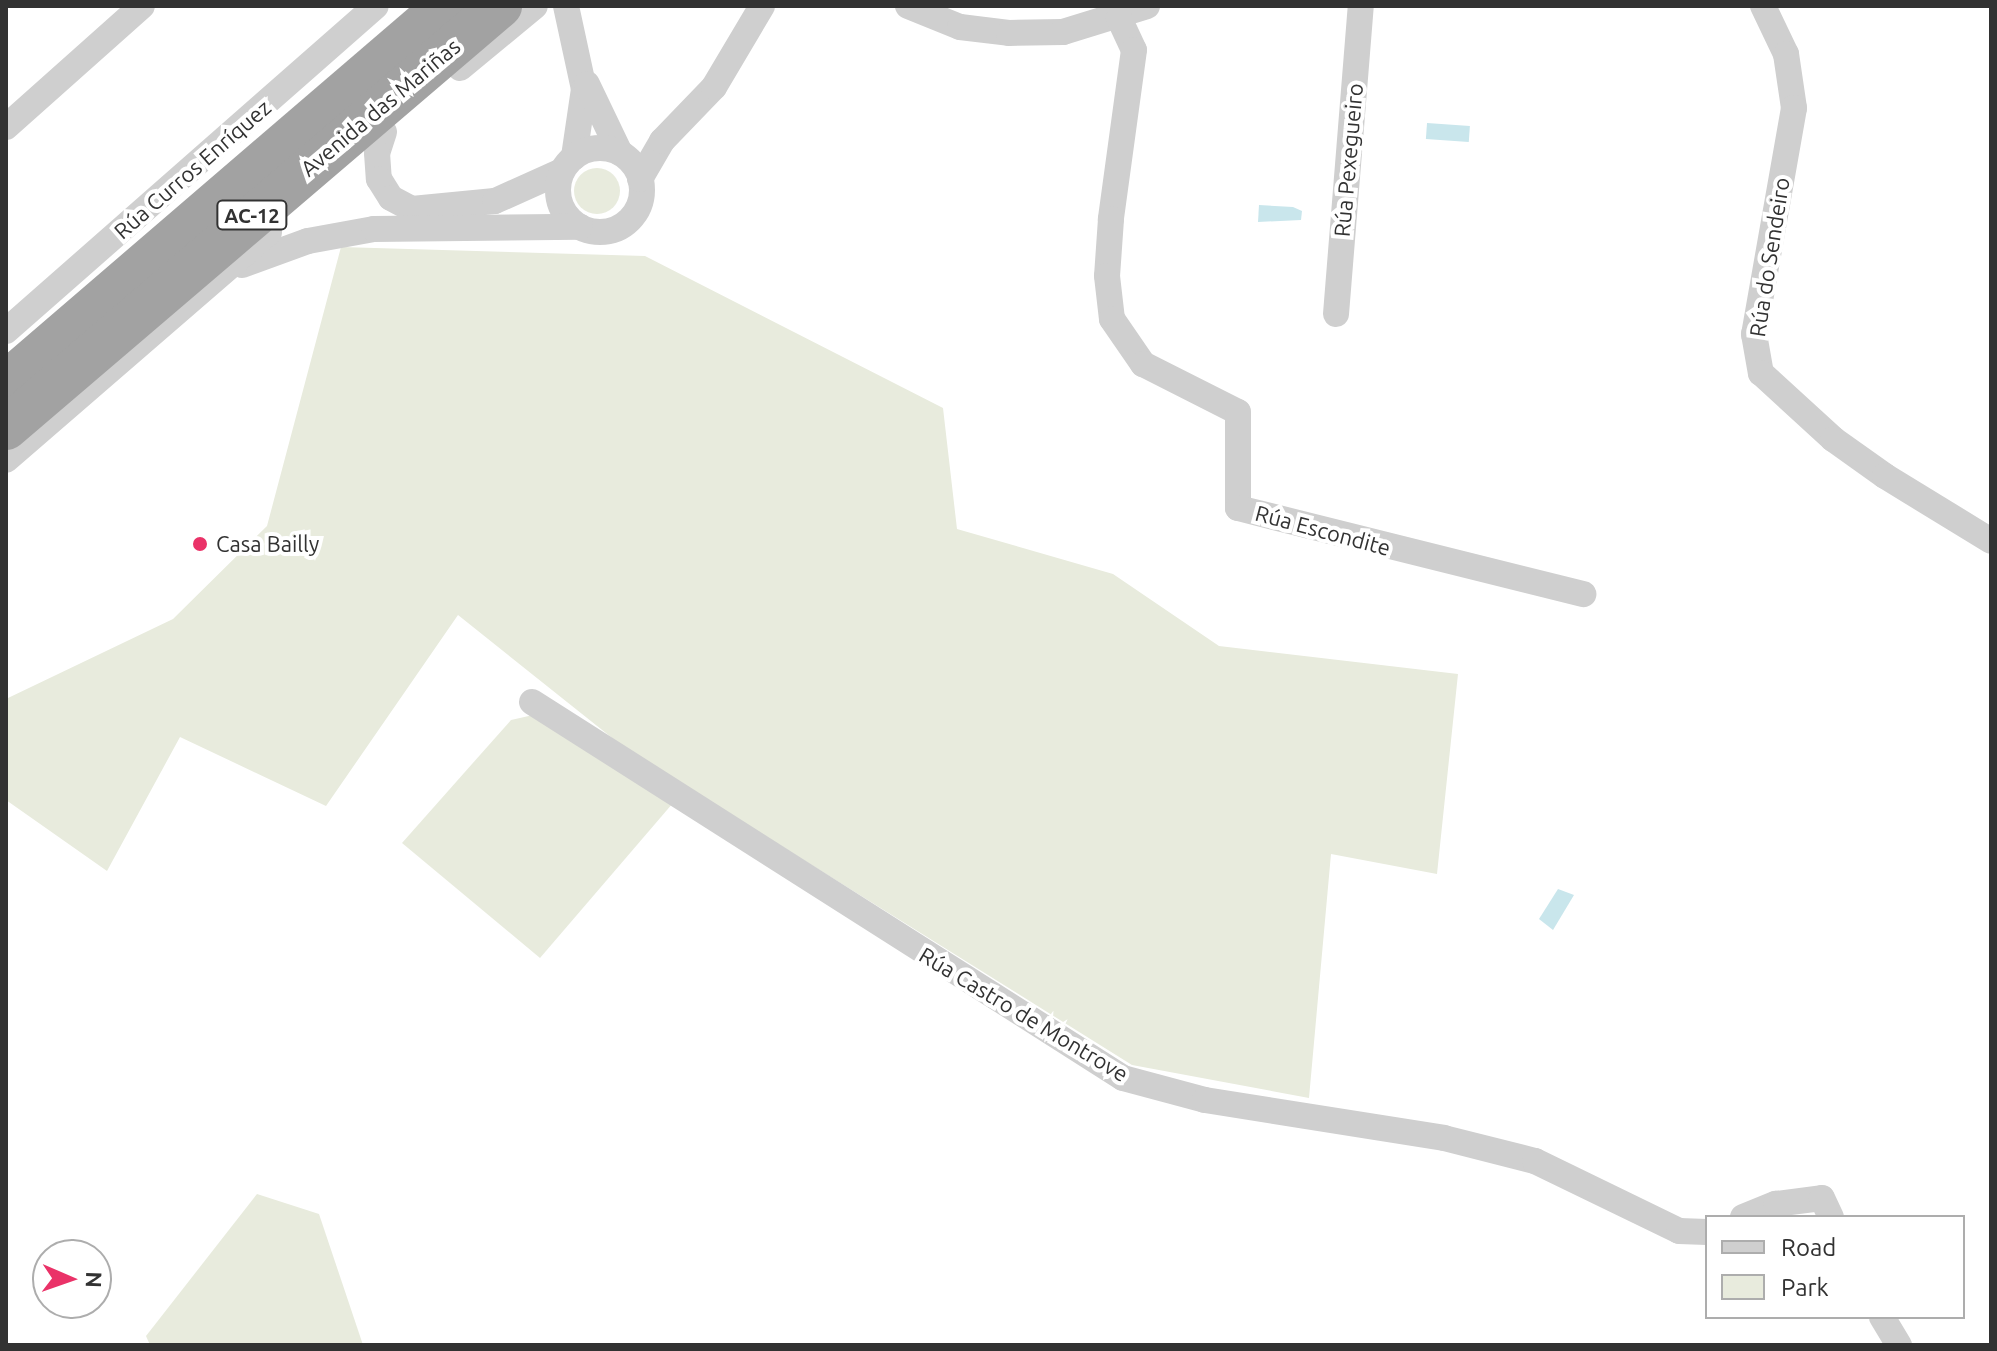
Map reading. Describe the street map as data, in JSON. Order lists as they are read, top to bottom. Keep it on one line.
{"streets":{"highway":["Avenida das Mariñas","AC-12"],"street":["Rúa Pexegueiro","Rúa Curros Enríquez","Rúa do Sendeiro","Rúa Escondite","Rúa Castro de Montrove"]},"places":["Casa Bailly"],"legend":["Road","Park"],"north":"right"}
